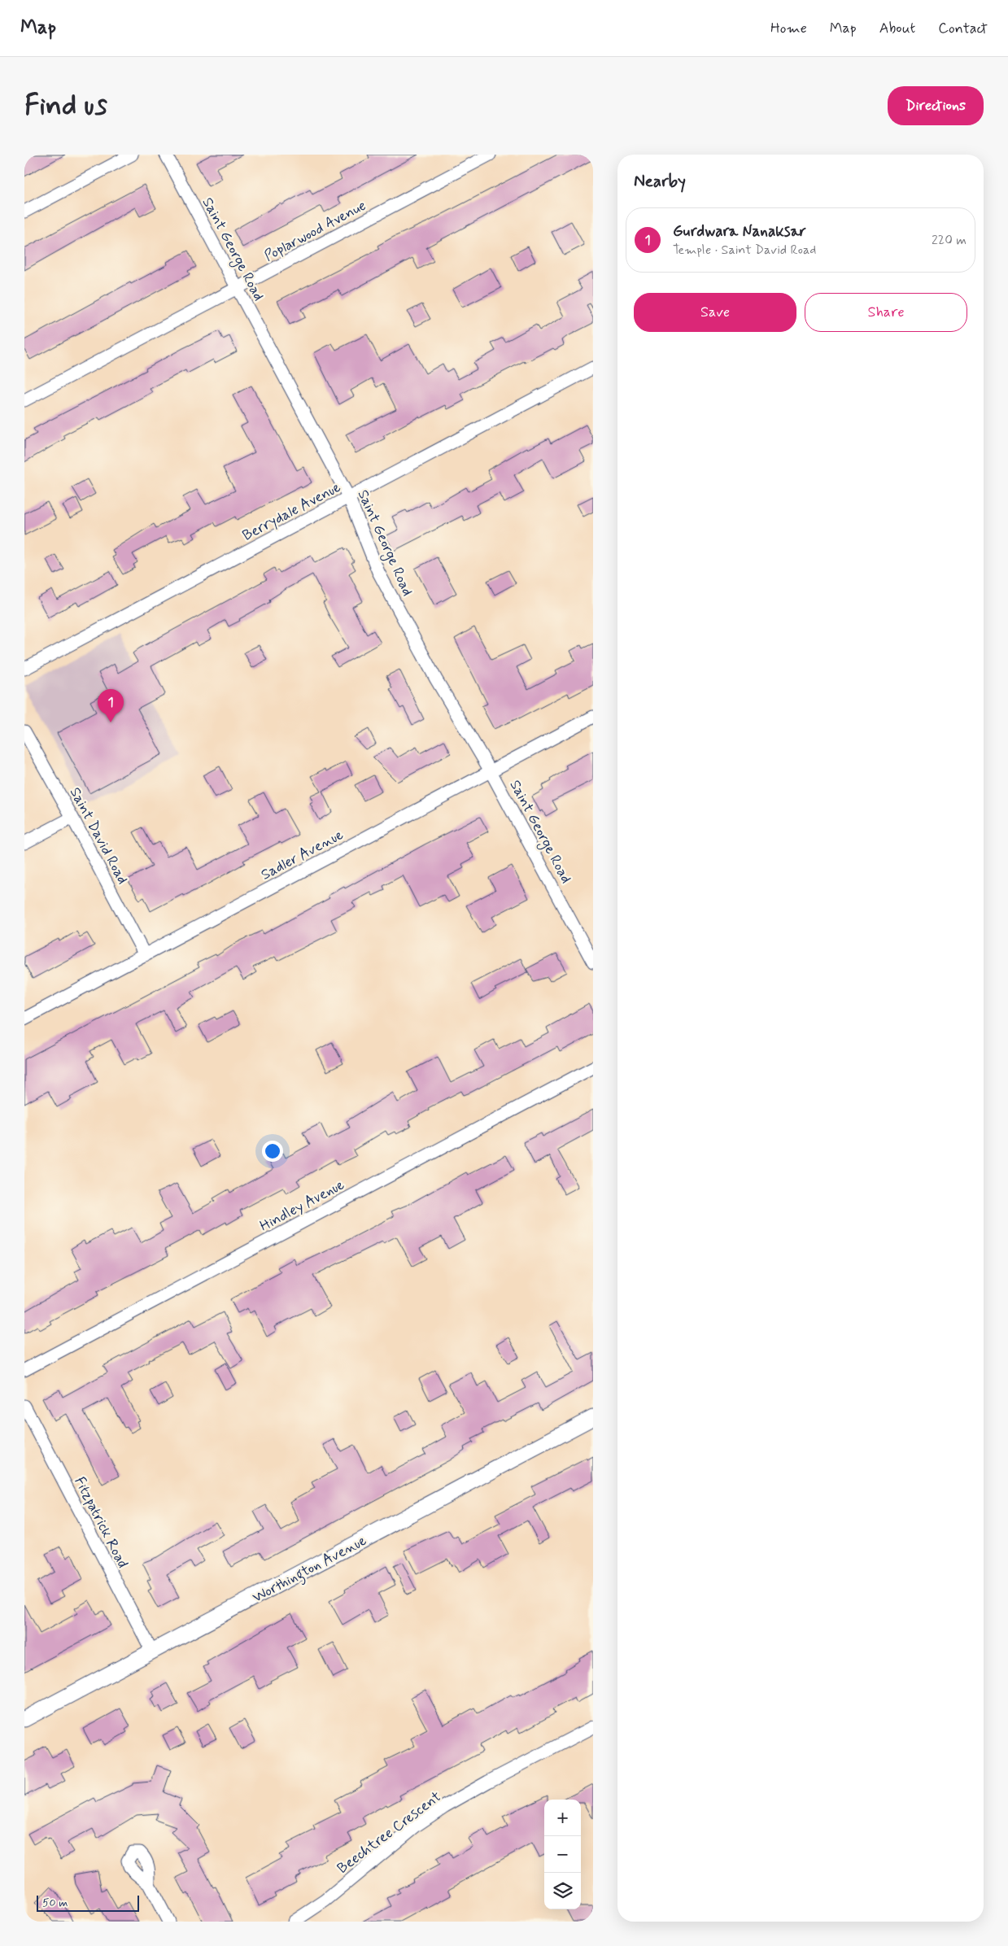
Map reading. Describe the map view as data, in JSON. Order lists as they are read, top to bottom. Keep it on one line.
{"streets":{"street":["Poplarwood Avenue","Saint George Road","Berrydale Avenue","Saint David Road","Sadler Avenue","Hindley Avenue","Fitzpatrick Road","Worthington Avenue","Beechtree Crescent"]},"crossings":[["Poplarwood Avenue","Saint George Road"],["Saint George Road","Berrydale Avenue"],["Saint George Road","Sadler Avenue"],["Saint David Road","Sadler Avenue"],["Fitzpatrick Road","Worthington Avenue"]],"scale_bar":"50 m","page":{"header":"Map","nav":["Home","Map","About","Contact"],"buttons":["Directions",["Save","Share"]],"title":"Find us","heading":"Nearby","list":[{"mark":"1","name":"Gurdwara Nanaksar","note":"Temple · Saint David Road","value":"220 m"}],"pins":"1","map_buttons":["+","−"],"scale":"50 m"}}
